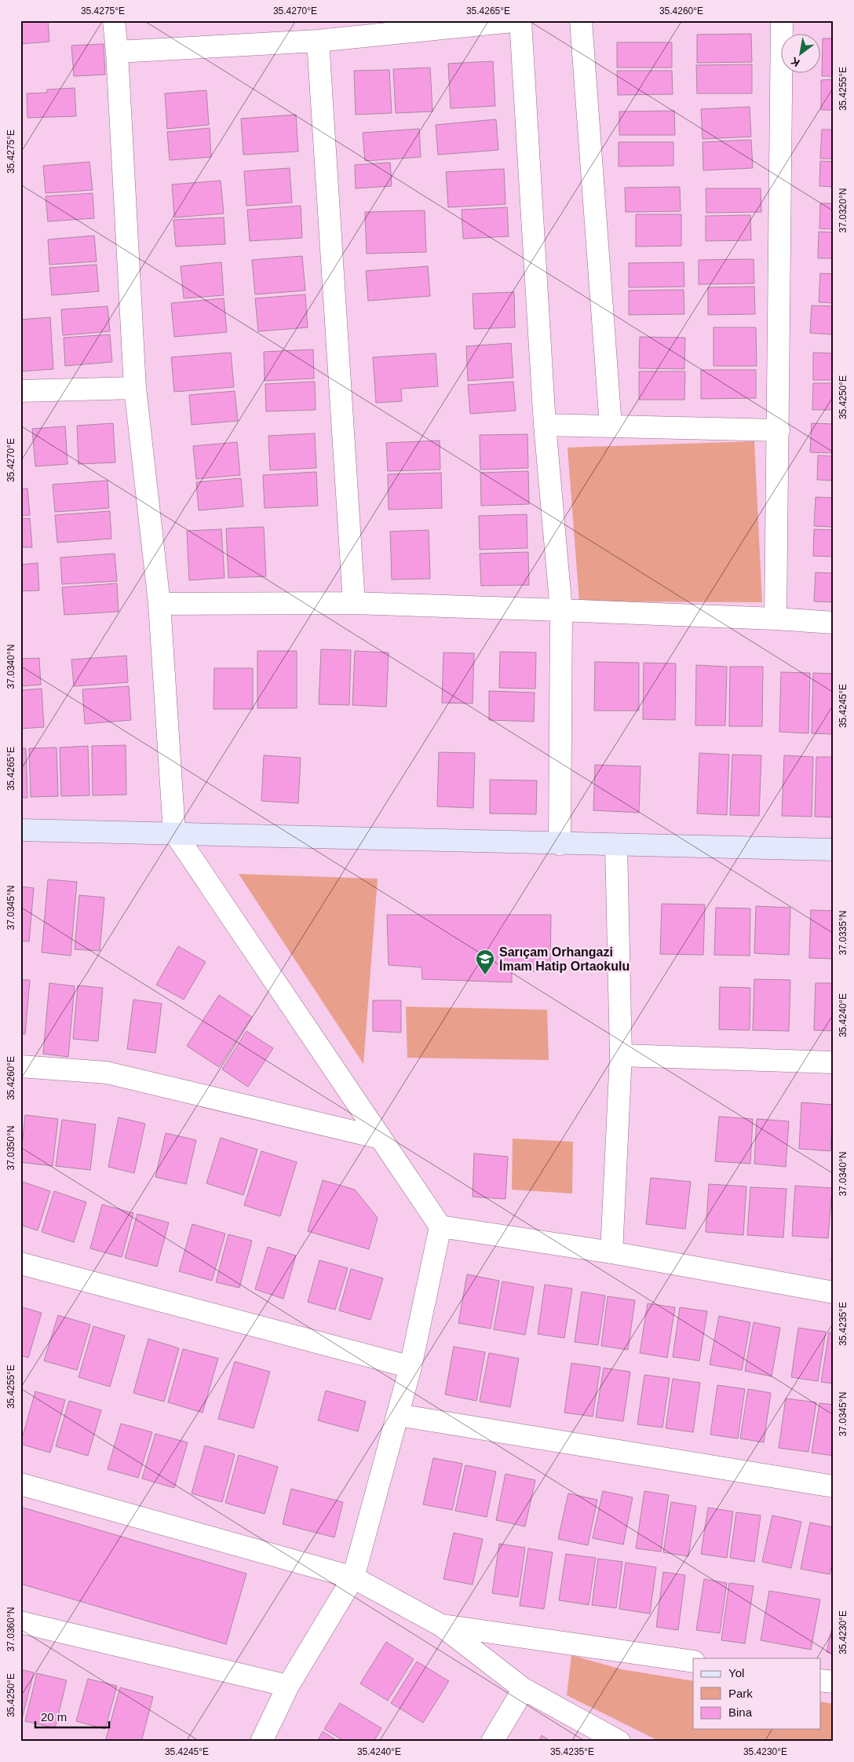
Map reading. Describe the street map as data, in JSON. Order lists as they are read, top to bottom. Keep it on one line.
{"places":{"school or university":["Sarıçam Orhangazi İmam Hatip Ortaokulu"]},"legend":["Yol","Park","Bina"],"scale_bar":"20 m","north":"bottom left","coordinates":["35.4275°E","35.4270°E","35.4265°E","35.4260°E","35.4255°E","37.0320°N","35.4250°E","37.0340°N","35.4245°E","37.0345°N","37.0335°N","35.4240°E","37.0350°N","35.4235°E","37.0360°N","35.4230°E"]}
